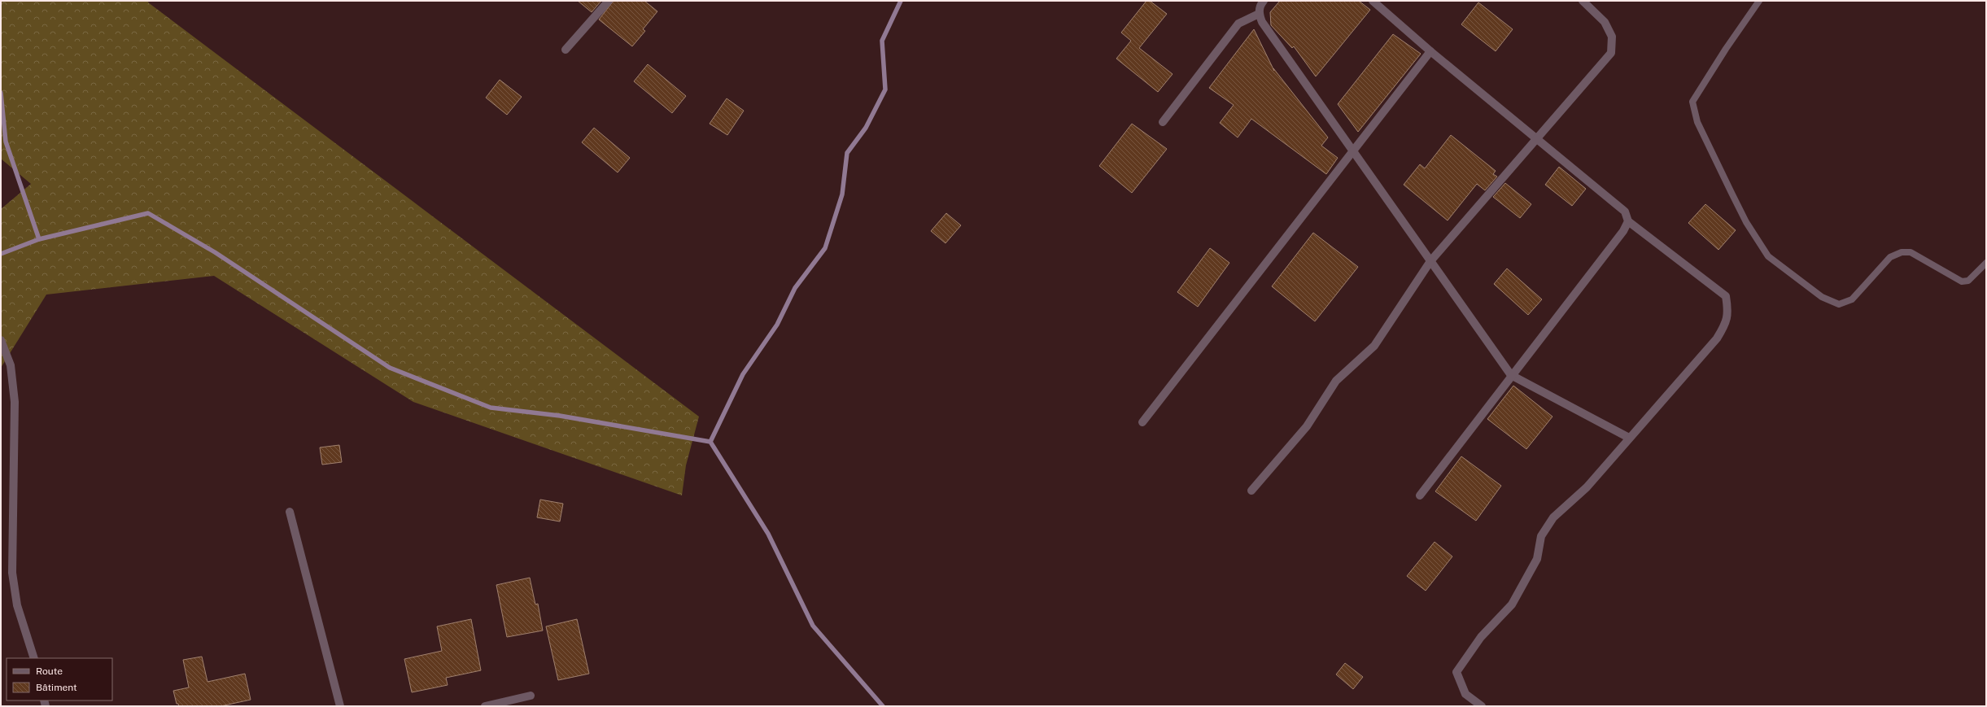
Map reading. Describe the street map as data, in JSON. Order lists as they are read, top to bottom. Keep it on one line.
{"legend":["Route","Bâtiment"]}
